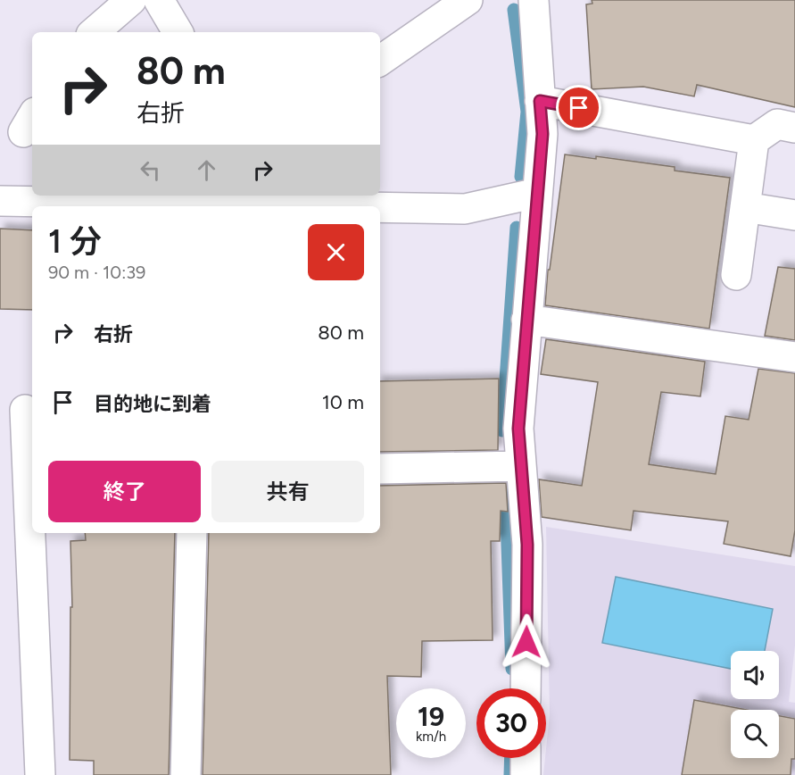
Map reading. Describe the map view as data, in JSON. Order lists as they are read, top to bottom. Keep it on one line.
{"page":{"turn":["80 m","右折"],"heading":["1 分","90 m · 10:39"],"list":[{"name":"右折","value":"80 m"},{"name":"目的地に到着","value":"10 m"}],"buttons":["終了","共有"],"speed":"19 km/h","limit":"30"}}
